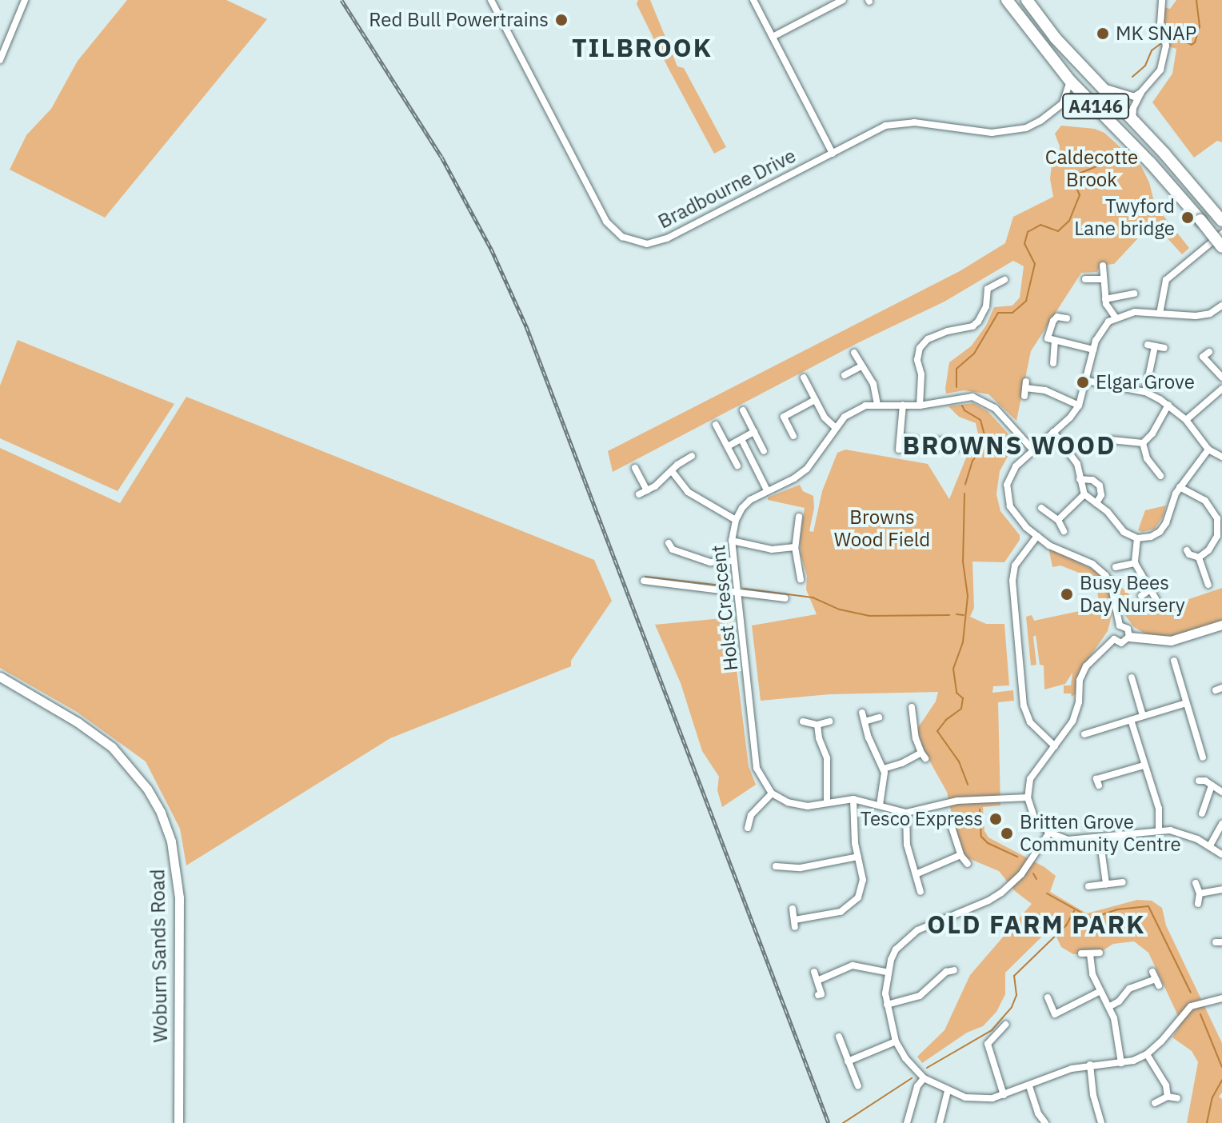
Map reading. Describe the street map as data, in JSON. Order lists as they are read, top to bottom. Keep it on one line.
{"streets":{"highway":["A4146"],"street":["Bradbourne Drive","Holst Crescent","Woburn Sands Road"]},"districts":["TILBROOK","BROWNS WOOD","OLD FARM PARK"],"parks":["Caldecotte Brook","Browns Wood Field"],"places":["Red Bull Powertrains","MK SNAP","Twyford Lane bridge","Elgar Grove","Busy Bees Day Nursery","Tesco Express","Britten Grove Community Centre"]}
